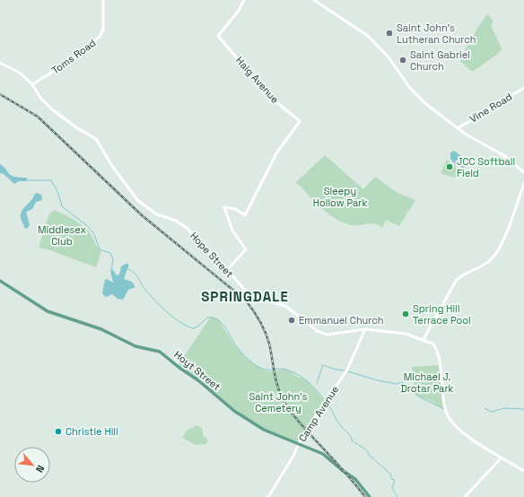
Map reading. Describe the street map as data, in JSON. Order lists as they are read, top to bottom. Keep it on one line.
{"streets":{"main road":["Toms Road","Haig Avenue","Vine Road","Hope Street","Hoyt Street","Camp Avenue"]},"crossings":[["Toms Road","Hope Street"],["Haig Avenue","Hope Street"],["Hope Street","Camp Avenue"],["Hoyt Street","Camp Avenue"]],"districts":["SPRINGDALE"],"parks":["Sleepy Hollow Park","Middlesex Club","Michael J. Drotar Park","Saint John's Cemetery"],"places":["Saint John's Lutheran Church","Saint Gabriel Church","JCC Softball Field","Spring Hill Terrace Pool","Emmanuel Church","Christie Hill"],"north":"bottom right"}
